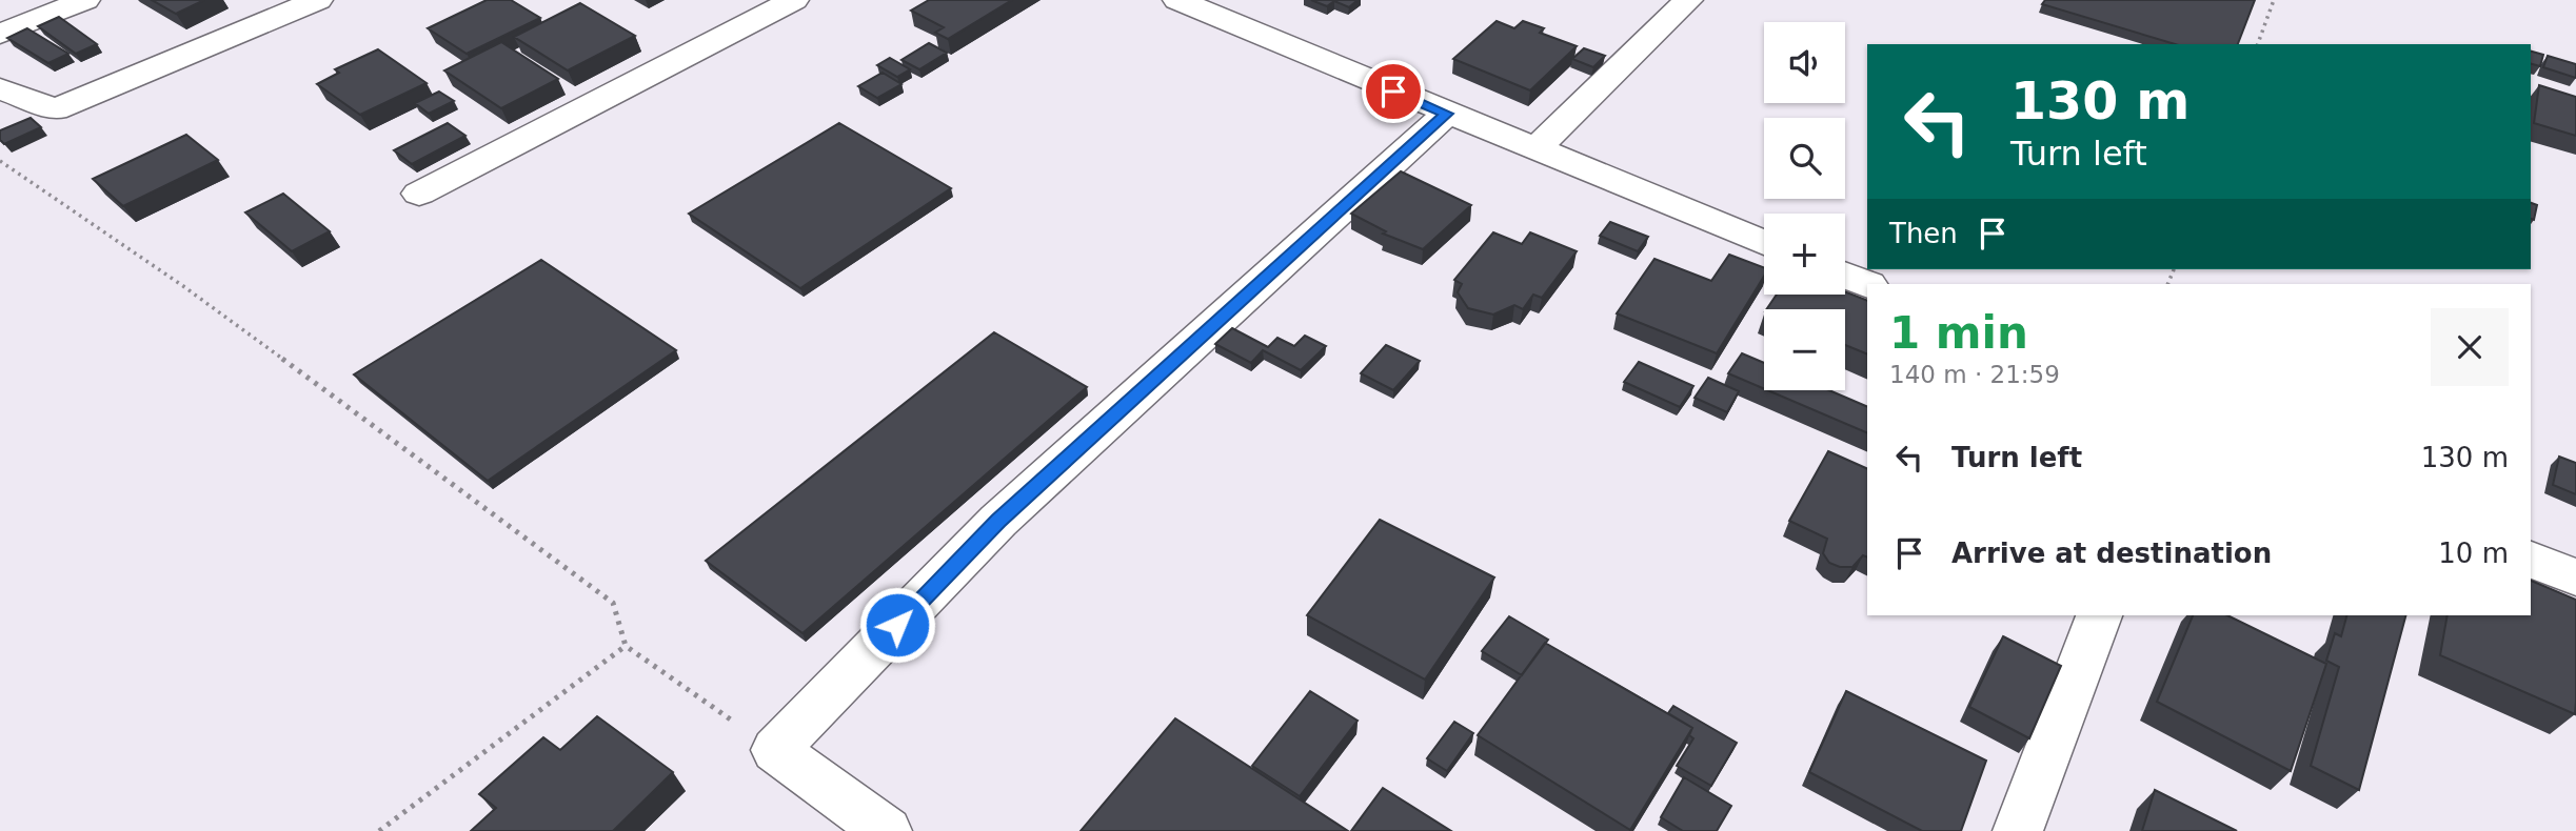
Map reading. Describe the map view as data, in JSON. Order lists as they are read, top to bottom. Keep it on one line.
{"page":{"map_buttons":["+","−"],"turn":["130 m","Turn left"],"then":"Then","heading":["1 min","140 m · 21:59"],"list":[{"name":"Turn left","value":"130 m"},{"name":"Arrive at destination","value":"10 m"}]}}
